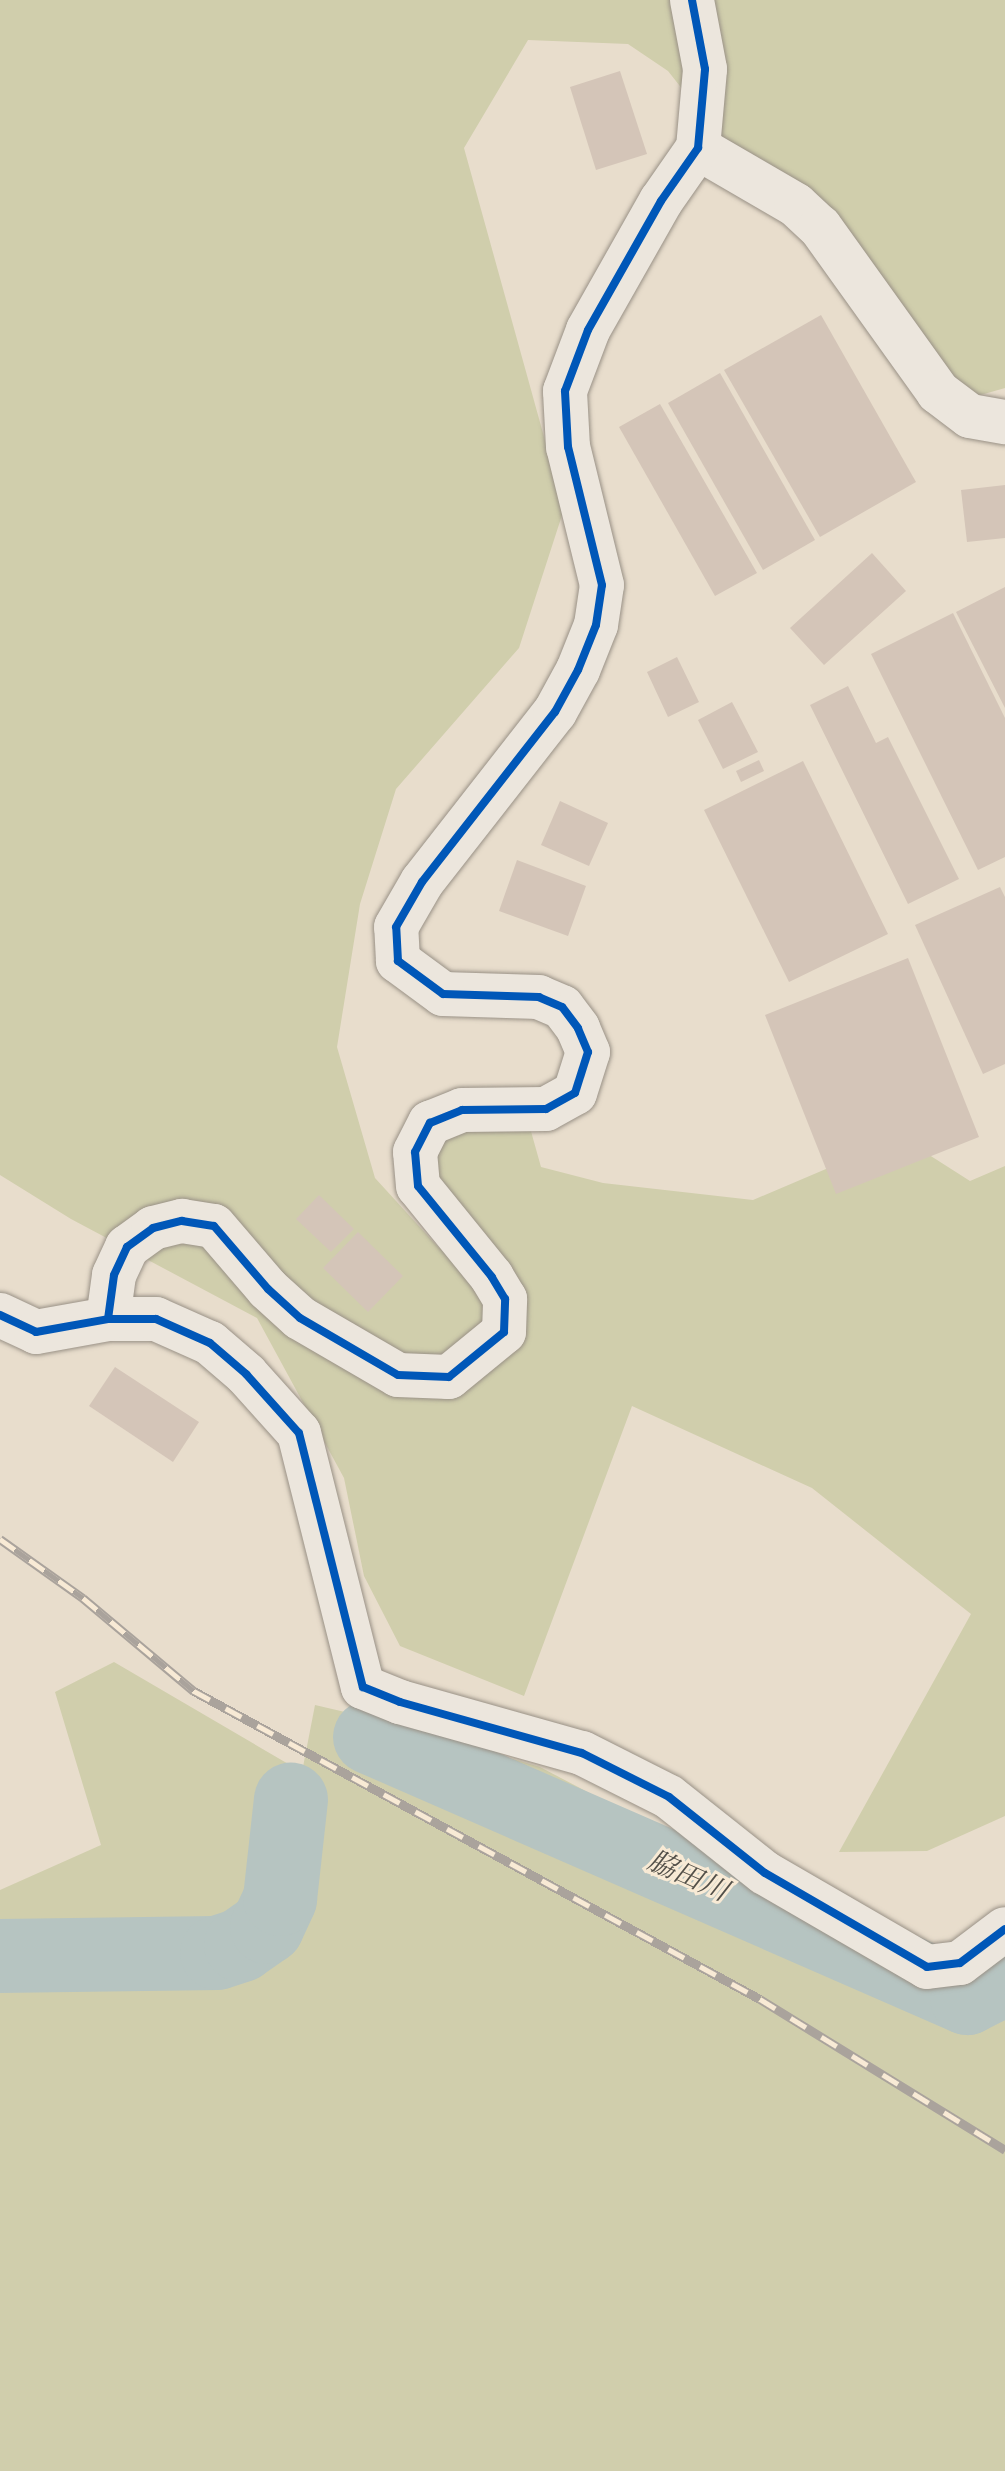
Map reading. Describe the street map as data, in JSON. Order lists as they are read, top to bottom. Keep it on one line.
{"water":["脇田川"]}
